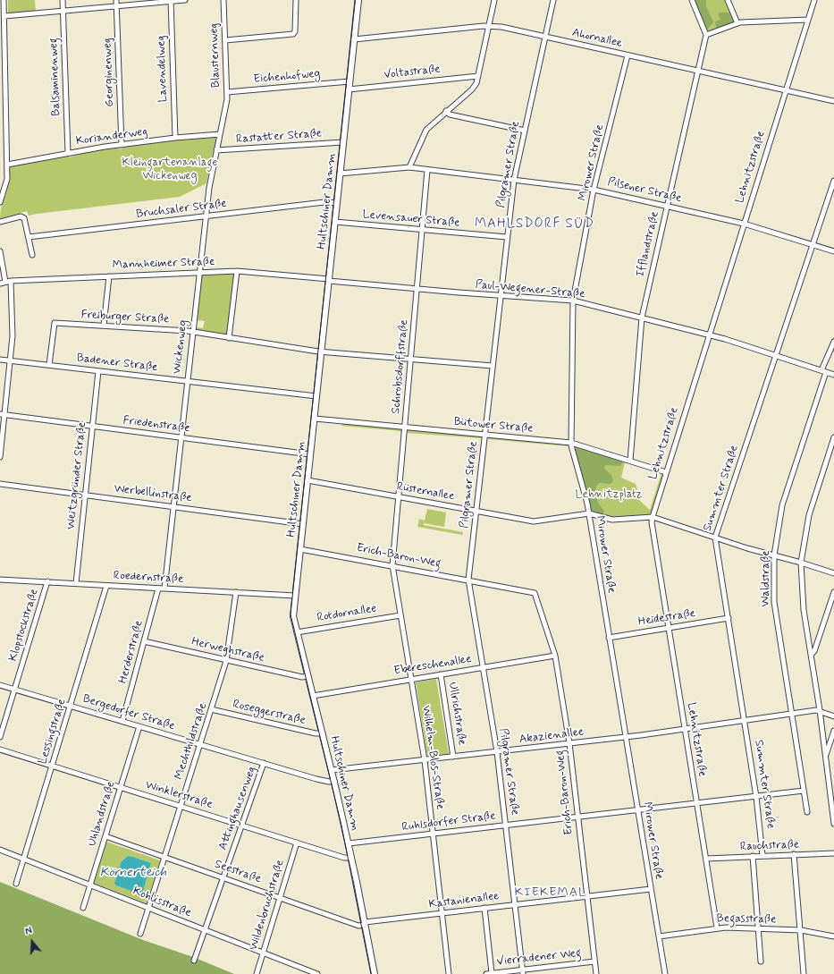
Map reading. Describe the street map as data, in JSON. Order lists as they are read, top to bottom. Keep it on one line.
{"streets":{"main road":["Hultschiner Damm"],"street":["Ahornallee","Blausternweg","Lavendelweg","Georginenweg","Voltastraße","Balsaminenweg","Eichenhofweg","Korianderweg","Rastatter Straße","Mirower Straße","Pilgramer Straße","Lehnitzstraße","Pilsener Straße","Bruchsaler Straße","Levensauer Straße","Ifflandstraße","Mannheimer Straße","Paul-Wegener-Straße","Freiburger Straße","Wickenweg","Badener Straße","Schrobsdorffstraße","Friedenstraße","Bütower Straße","Weitzgründer Straße","Summter Straße","Rüsternallee","Werbellinstraße","Erich-Baron-Weg","Roedernstraße","Waldstraße","Rotdornallee","Heidestraße","Klopstockstraße","Herweghstraße","Herderstraße","Ebereschenallee","Bergedorfer Straße","Roseggerstraße","Ullrichstraße","Lessingstraße","Akazienallee","Mechthildstraße","Wilhelm-Blos-Straße","Winklerstraße","Attinghausenweg","Uhlandstraße","Ruhlsdorfer Straße","Rauchstraße","Seestraße","Kastanienallee","Kohlisstraße","Wildenbruchstraße","Begasstraße","Vierradener Weg"]},"crossings":[["Ahornallee","Mirower Straße"],["Ahornallee","Pilgramer Straße"],["Ahornallee","Lehnitzstraße"],["Ahornallee","Hultschiner Damm"],["Ahornallee","Ifflandstraße"],["Blausternweg","Eichenhofweg"],["Blausternweg","Wickenweg"],["Lavendelweg","Korianderweg"],["Georginenweg","Korianderweg"],["Voltastraße","Hultschiner Damm"],["Balsaminenweg","Korianderweg"],["Eichenhofweg","Hultschiner Damm"],["Korianderweg","Wickenweg"],["Rastatter Straße","Hultschiner Damm"],["Rastatter Straße","Wickenweg"],["Mirower Straße","Pilsener Straße"],["Mirower Straße","Paul-Wegener-Straße"],["Mirower Straße","Bütower Straße"],["Mirower Straße","Rüsternallee"],["Mirower Straße","Heidestraße"],["Mirower Straße","Akazienallee"],["Mirower Straße","Ruhlsdorfer Straße"],["Mirower Straße","Kastanienallee"],["Mirower Straße","Begasstraße"],["Pilgramer Straße","Pilsener Straße"],["Pilgramer Straße","Levensauer Straße"],["Pilgramer Straße","Paul-Wegener-Straße"],["Pilgramer Straße","Freiburger Straße"],["Pilgramer Straße","Bütower Straße"],["Pilgramer Straße","Rüsternallee"],["Pilgramer Straße","Erich-Baron-Weg"],["Pilgramer Straße","Ebereschenallee"],["Pilgramer Straße","Akazienallee"],["Pilgramer Straße","Ruhlsdorfer Straße"],["Pilgramer Straße","Kastanienallee"],["Pilgramer Straße","Vierradener Weg"],["Lehnitzstraße","Pilsener Straße"],["Lehnitzstraße","Paul-Wegener-Straße"],["Lehnitzstraße","Bütower Straße"],["Lehnitzstraße","Rüsternallee"],["Lehnitzstraße","Heidestraße"],["Lehnitzstraße","Akazienallee"],["Lehnitzstraße","Ruhlsdorfer Straße"],["Lehnitzstraße","Rauchstraße"],["Lehnitzstraße","Begasstraße"],["Pilsener Straße","Hultschiner Damm"],["Pilsener Straße","Ifflandstraße"],["Pilsener Straße","Schrobsdorffstraße"],["Pilsener Straße","Summter Straße"],["Hultschiner Damm","Bruchsaler Straße"],["Hultschiner Damm","Levensauer Straße"],["Hultschiner Damm","Mannheimer Straße"],["Hultschiner Damm","Paul-Wegener-Straße"],["Hultschiner Damm","Freiburger Straße"],["Hultschiner Damm","Badener Straße"],["Hultschiner Damm","Friedenstraße"],["Hultschiner Damm","Bütower Straße"],["Hultschiner Damm","Rüsternallee"],["Hultschiner Damm","Werbellinstraße"],["Hultschiner Damm","Erich-Baron-Weg"],["Hultschiner Damm","Roedernstraße"],["Hultschiner Damm","Rotdornallee"],["Hultschiner Damm","Herweghstraße"],["Hultschiner Damm","Ebereschenallee"],["Hultschiner Damm","Bergedorfer Straße"],["Hultschiner Damm","Roseggerstraße"],["Hultschiner Damm","Akazienallee"],["Hultschiner Damm","Winklerstraße"],["Hultschiner Damm","Ruhlsdorfer Straße"],["Hultschiner Damm","Seestraße"],["Hultschiner Damm","Kastanienallee"],["Bruchsaler Straße","Wickenweg"],["Levensauer Straße","Schrobsdorffstraße"],["Ifflandstraße","Paul-Wegener-Straße"],["Ifflandstraße","Bütower Straße"],["Mannheimer Straße","Paul-Wegener-Straße"],["Mannheimer Straße","Wickenweg"],["Paul-Wegener-Straße","Schrobsdorffstraße"],["Paul-Wegener-Straße","Summter Straße"],["Paul-Wegener-Straße","Waldstraße"],["Freiburger Straße","Wickenweg"],["Freiburger Straße","Badener Straße"],["Freiburger Straße","Schrobsdorffstraße"],["Wickenweg","Badener Straße"],["Wickenweg","Friedenstraße"],["Wickenweg","Werbellinstraße"],["Wickenweg","Roedernstraße"],["Badener Straße","Weitzgründer Straße"],["Schrobsdorffstraße","Bütower Straße"],["Schrobsdorffstraße","Rüsternallee"],["Schrobsdorffstraße","Erich-Baron-Weg"],["Schrobsdorffstraße","Wilhelm-Blos-Straße"],["Friedenstraße","Weitzgründer Straße"],["Weitzgründer Straße","Werbellinstraße"],["Weitzgründer Straße","Roedernstraße"],["Summter Straße","Rüsternallee"],["Summter Straße","Heidestraße"],["Summter Straße","Akazienallee"],["Summter Straße","Ruhlsdorfer Straße"],["Summter Straße","Rauchstraße"],["Rüsternallee","Waldstraße"],["Erich-Baron-Weg","Ebereschenallee"],["Erich-Baron-Weg","Akazienallee"],["Erich-Baron-Weg","Wilhelm-Blos-Straße"],["Erich-Baron-Weg","Ruhlsdorfer Straße"],["Erich-Baron-Weg","Kastanienallee"],["Erich-Baron-Weg","Vierradener Weg"],["Roedernstraße","Klopstockstraße"],["Roedernstraße","Herderstraße"],["Roedernstraße","Lessingstraße"],["Roedernstraße","Mechthildstraße"],["Waldstraße","Akazienallee"],["Waldstraße","Ruhlsdorfer Straße"],["Rotdornallee","Wilhelm-Blos-Straße"],["Klopstockstraße","Bergedorfer Straße"],["Herweghstraße","Herderstraße"],["Herweghstraße","Mechthildstraße"],["Herderstraße","Bergedorfer Straße"],["Ebereschenallee","Ullrichstraße"],["Ebereschenallee","Wilhelm-Blos-Straße"],["Bergedorfer Straße","Lessingstraße"],["Bergedorfer Straße","Mechthildstraße"],["Bergedorfer Straße","Attinghausenweg"],["Bergedorfer Straße","Uhlandstraße"],["Roseggerstraße","Mechthildstraße"],["Ullrichstraße","Akazienallee"],["Lessingstraße","Winklerstraße"],["Lessingstraße","Kohlisstraße"],["Akazienallee","Wilhelm-Blos-Straße"],["Mechthildstraße","Winklerstraße"],["Mechthildstraße","Seestraße"],["Mechthildstraße","Kohlisstraße"],["Wilhelm-Blos-Straße","Ruhlsdorfer Straße"],["Wilhelm-Blos-Straße","Kastanienallee"],["Winklerstraße","Attinghausenweg"],["Winklerstraße","Uhlandstraße"],["Winklerstraße","Wildenbruchstraße"],["Attinghausenweg","Seestraße"],["Attinghausenweg","Kohlisstraße"],["Uhlandstraße","Seestraße"],["Uhlandstraße","Kohlisstraße"],["Seestraße","Kastanienallee"],["Seestraße","Wildenbruchstraße"],["Kohlisstraße","Wildenbruchstraße"]],"districts":["MAHLSDORF SÜD","KIEKEMAL"],"water":["Körnerteich"],"parks":["Kleingartenanlage Wickenweg","Lehnitzplatz"],"north":"top"}
